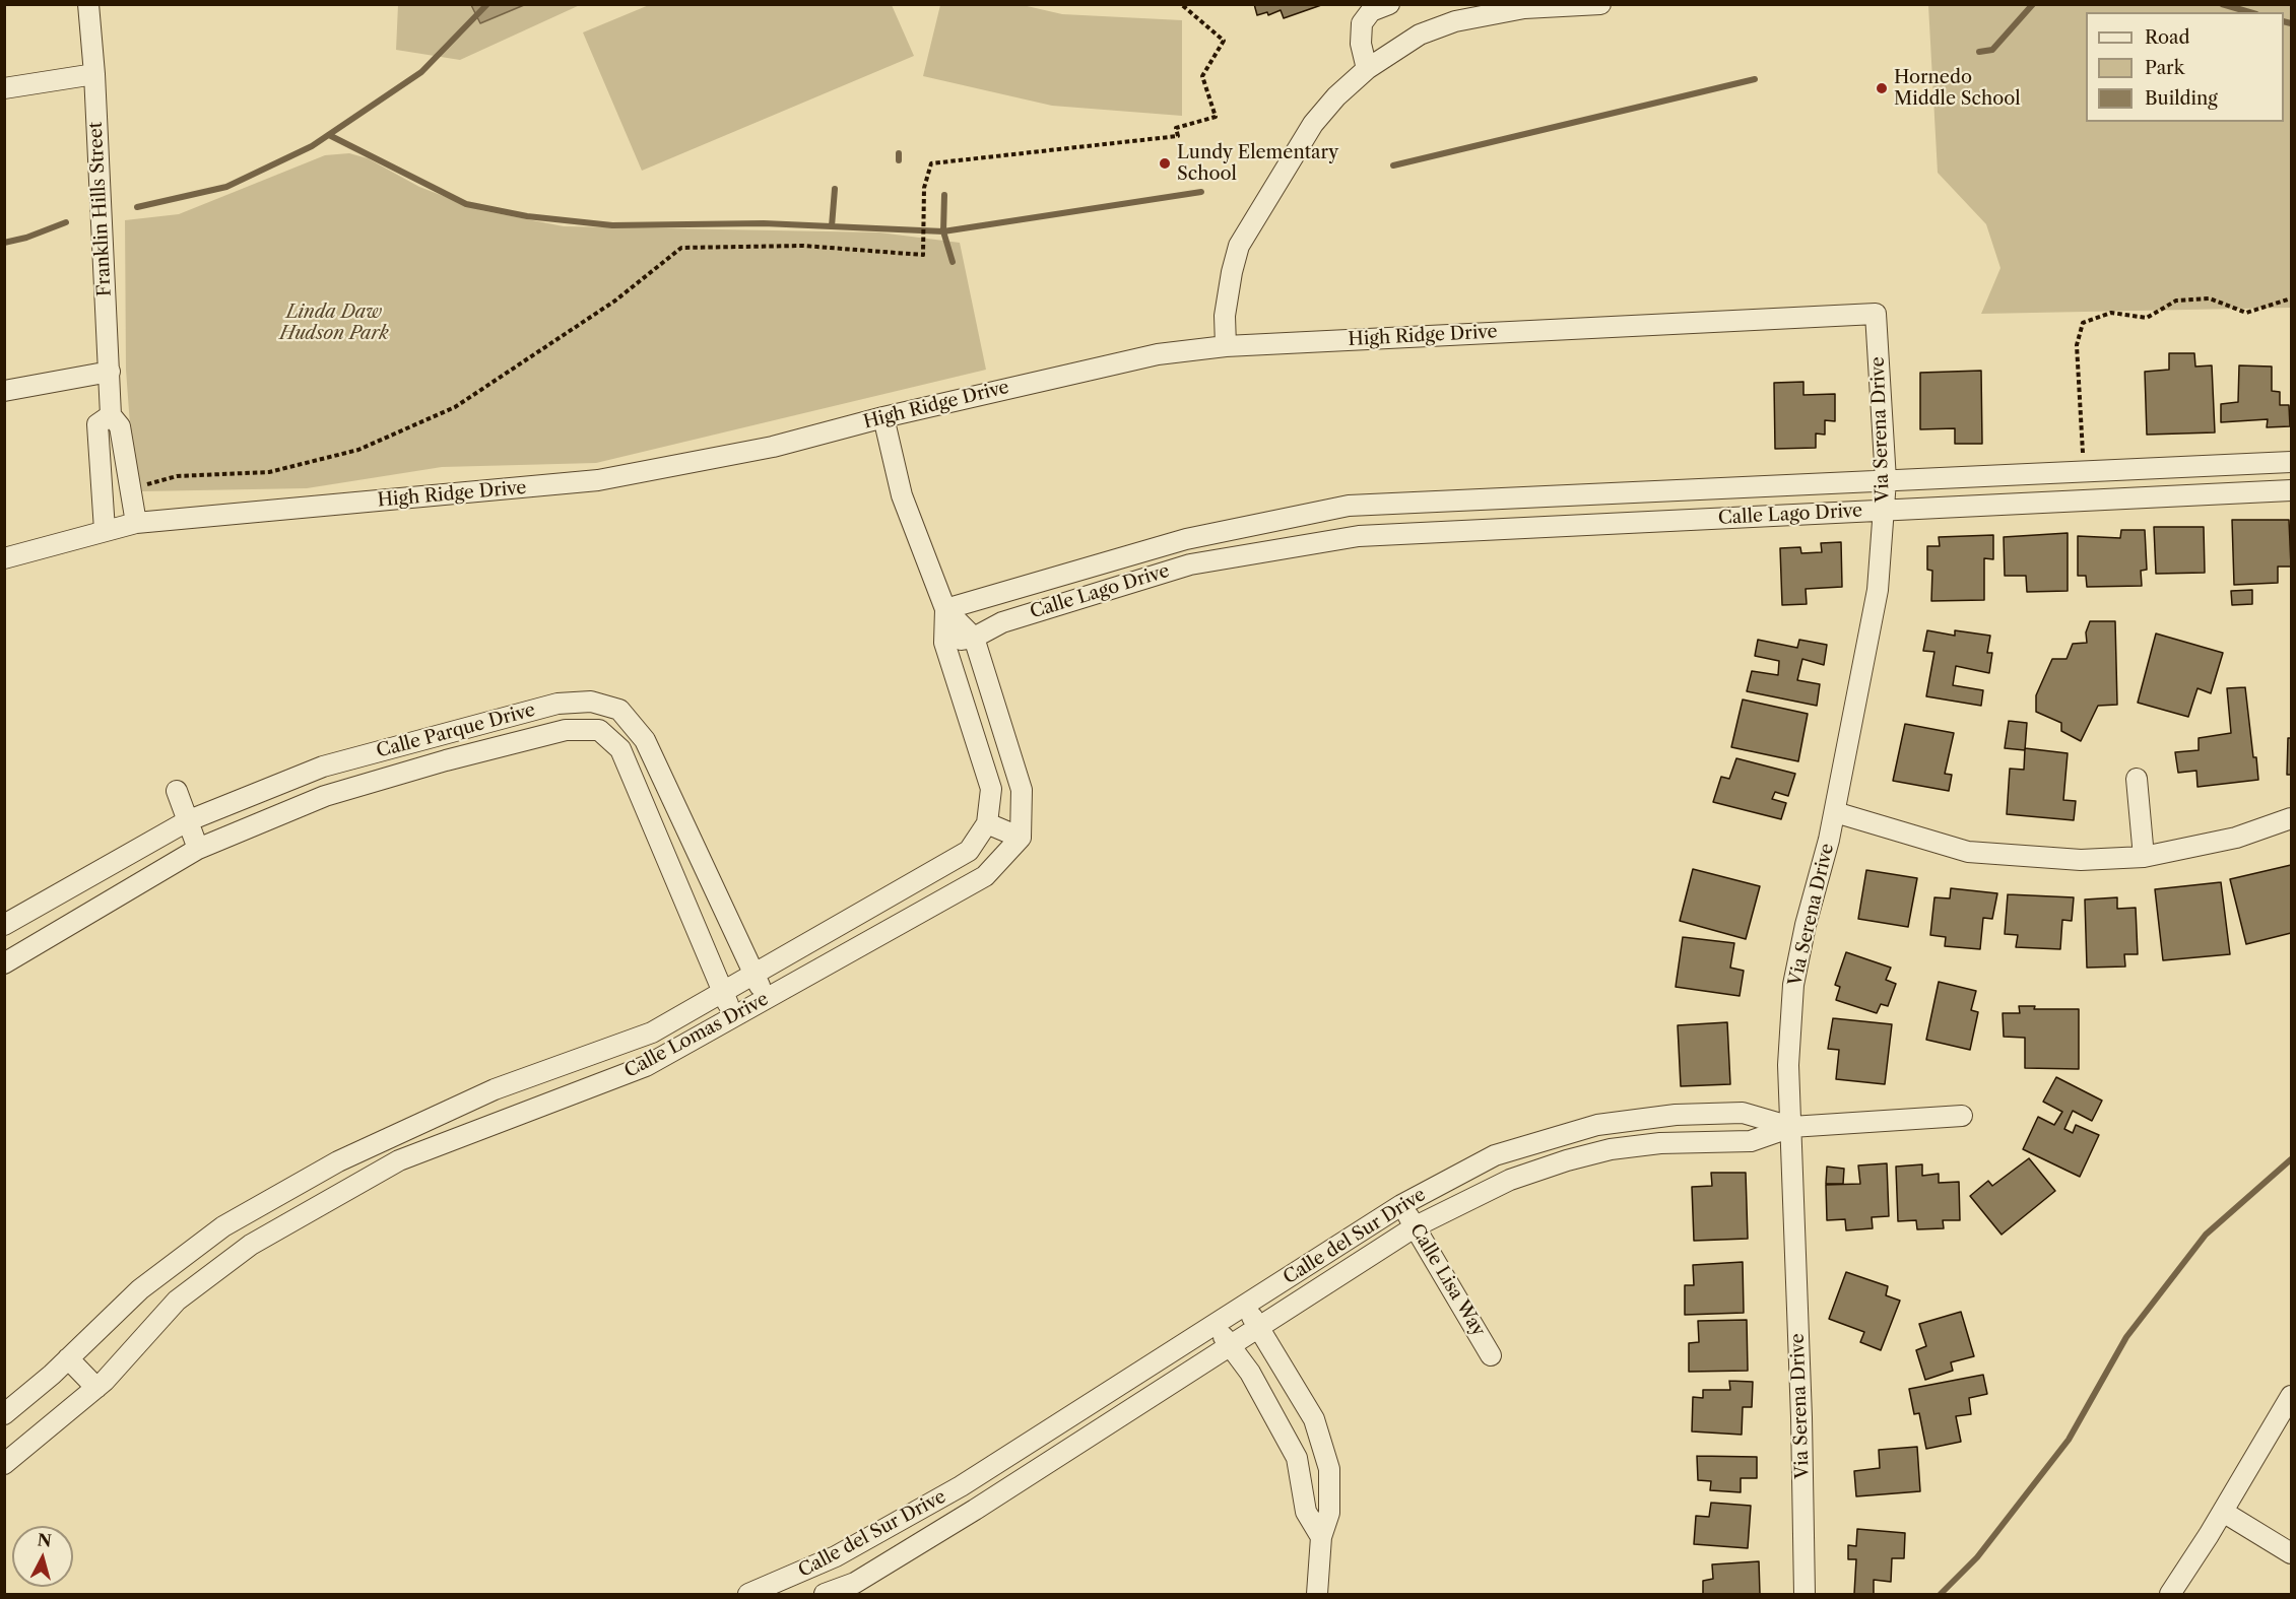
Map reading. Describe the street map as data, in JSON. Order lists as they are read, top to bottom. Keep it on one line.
{"streets":{"street":["Franklin Hills Street","High Ridge Drive","Via Serena Drive","Calle Lago Drive","Calle Parque Drive","Calle Lomas Drive","Calle del Sur Drive","Calle Lisa Way"]},"crossings":[["Franklin Hills Street","High Ridge Drive"],["High Ridge Drive","Via Serena Drive"],["High Ridge Drive","Calle Lomas Drive"],["Via Serena Drive","Calle Lago Drive"],["Via Serena Drive","Calle del Sur Drive"],["Calle Lago Drive","Calle Lomas Drive"],["Calle Parque Drive","Calle Lomas Drive"],["Calle del Sur Drive","Calle Lisa Way"]],"parks":["Linda Daw Hudson Park"],"places":["Hornedo Middle School","Lundy Elementary School"],"legend":["Road","Park","Building"],"north":"top"}
